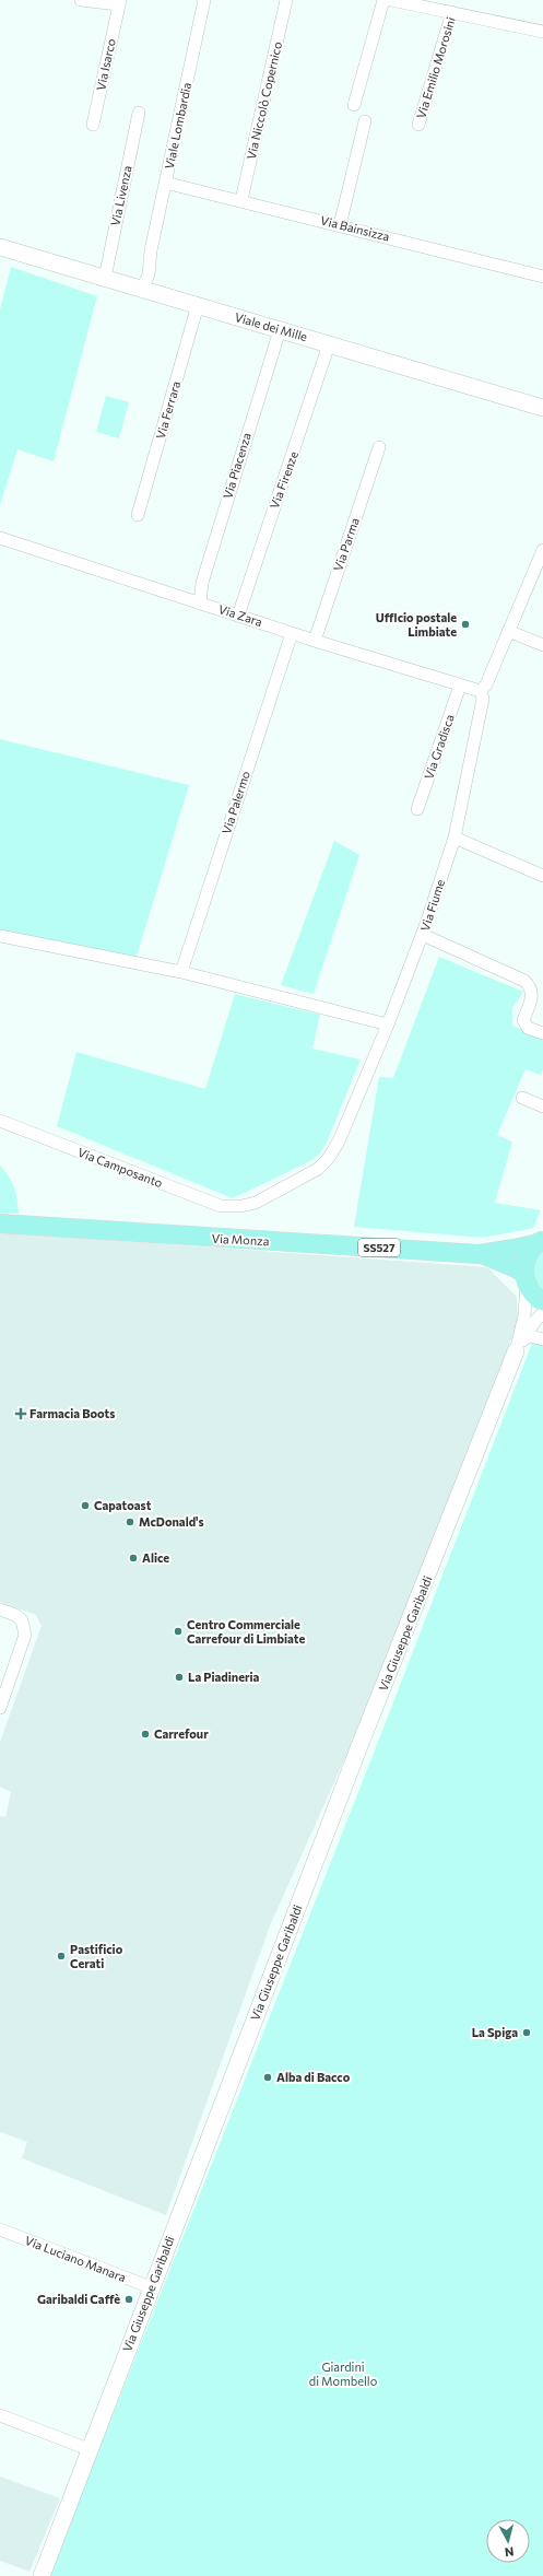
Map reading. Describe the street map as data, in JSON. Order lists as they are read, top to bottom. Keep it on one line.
{"streets":{"main road":["Via Monza","SS527"],"street":["Via Isarco","Via Emilio Morosini","Via Niccolò Copernico","Viale Lombardia","Via Livenza","Via Bainsizza","Viale dei Mille","Via Ferrara","Via Piacenza","Via Firenze","Via Parma","Via Zara","Via Gradisca","Via Palermo","Via Fiume","Via Camposanto","Via Giuseppe Garibaldi","Via Luciano Manara"]},"crossings":[["Via Niccolò Copernico","Via Bainsizza"],["Viale Lombardia","Via Bainsizza"],["Viale Lombardia","Viale dei Mille"],["Via Livenza","Viale dei Mille"],["Viale dei Mille","Via Ferrara"],["Viale dei Mille","Via Piacenza"],["Viale dei Mille","Via Firenze"],["Via Piacenza","Via Zara"],["Via Firenze","Via Zara"],["Via Parma","Via Zara"],["Via Zara","Via Gradisca"],["Via Zara","Via Palermo"],["Via Zara","Via Fiume"],["Via Fiume","Via Camposanto"],["Via Monza","Via Giuseppe Garibaldi"],["Via Giuseppe Garibaldi","Via Luciano Manara"]],"parks":["Giardini di Mombello"],"places":{"other":["Ufficio postale Limbiate","Capatoast","McDonald's","Alice","Centro Commerciale Carrefour di Limbiate","La Piadineria","Carrefour","Pastificio Cerati","La Spiga","Alba di Bacco","Garibaldi Caffè"],"health":["Farmacia Boots"]},"north":"bottom"}
